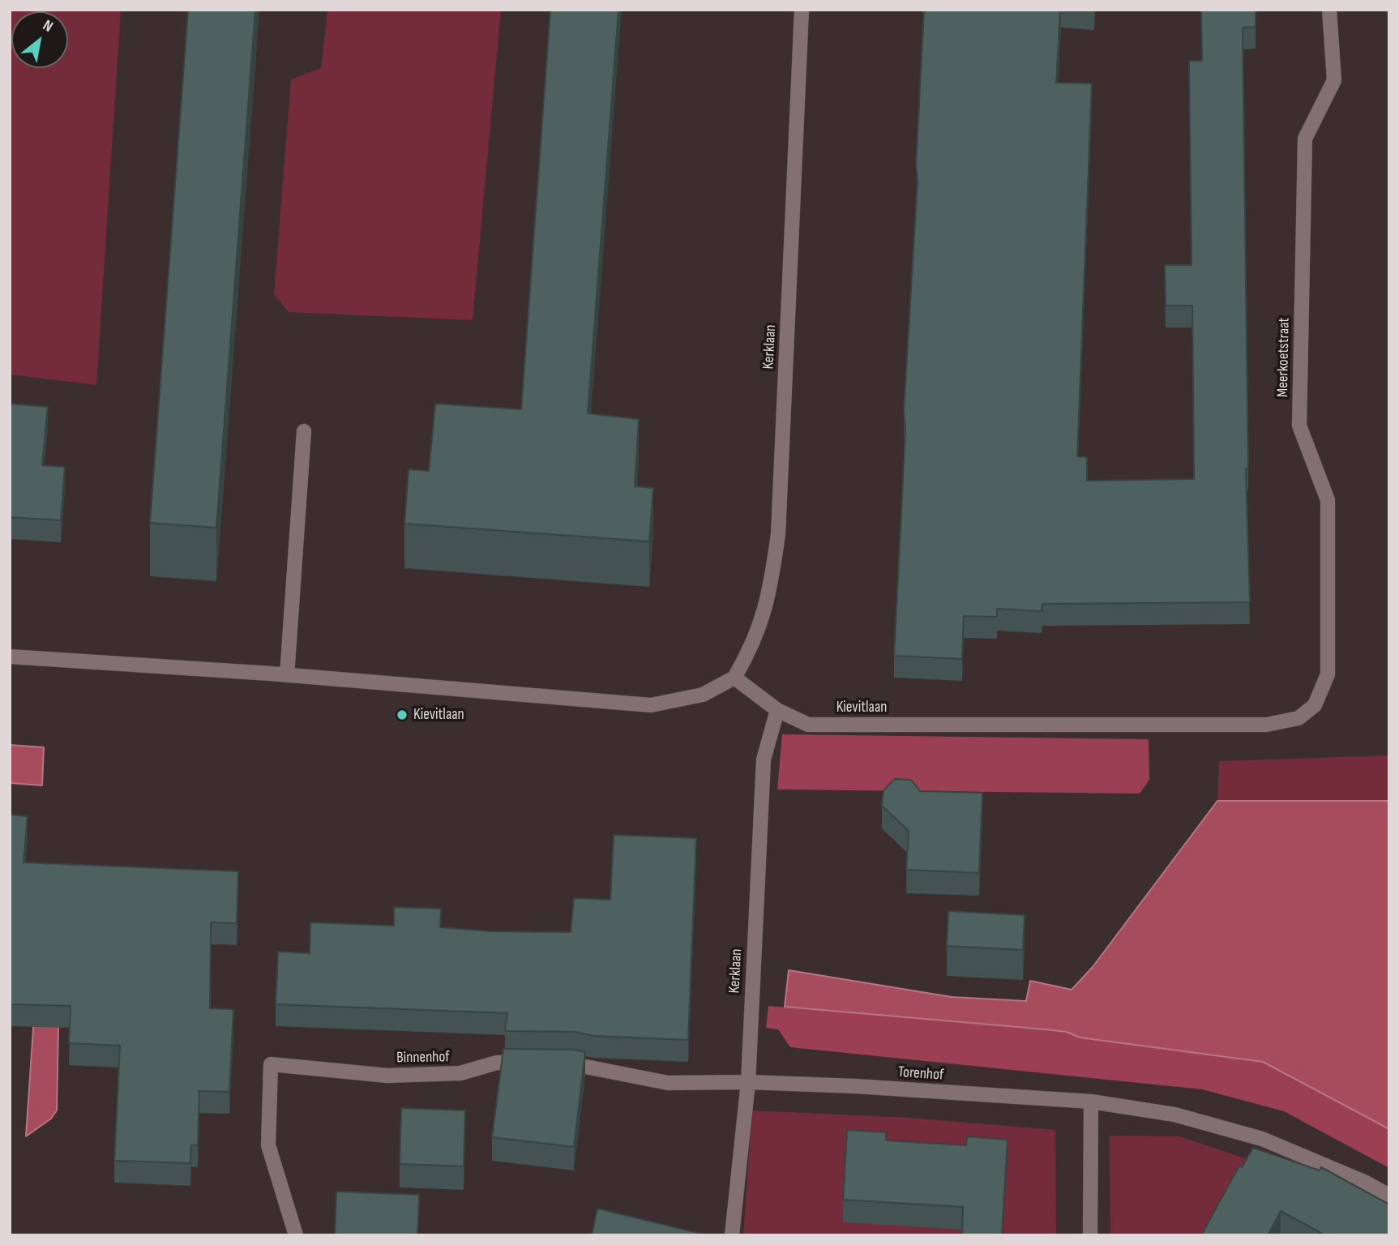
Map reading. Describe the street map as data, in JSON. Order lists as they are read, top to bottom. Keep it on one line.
{"streets":{"street":["Kerklaan","Meerkoetstraat","Kievitlaan","Binnenhof","Torenhof"]},"crossings":[["Kerklaan","Kievitlaan"],["Kerklaan","Torenhof"],["Meerkoetstraat","Kievitlaan"]],"places":["Kievitlaan"],"north":"top right"}
